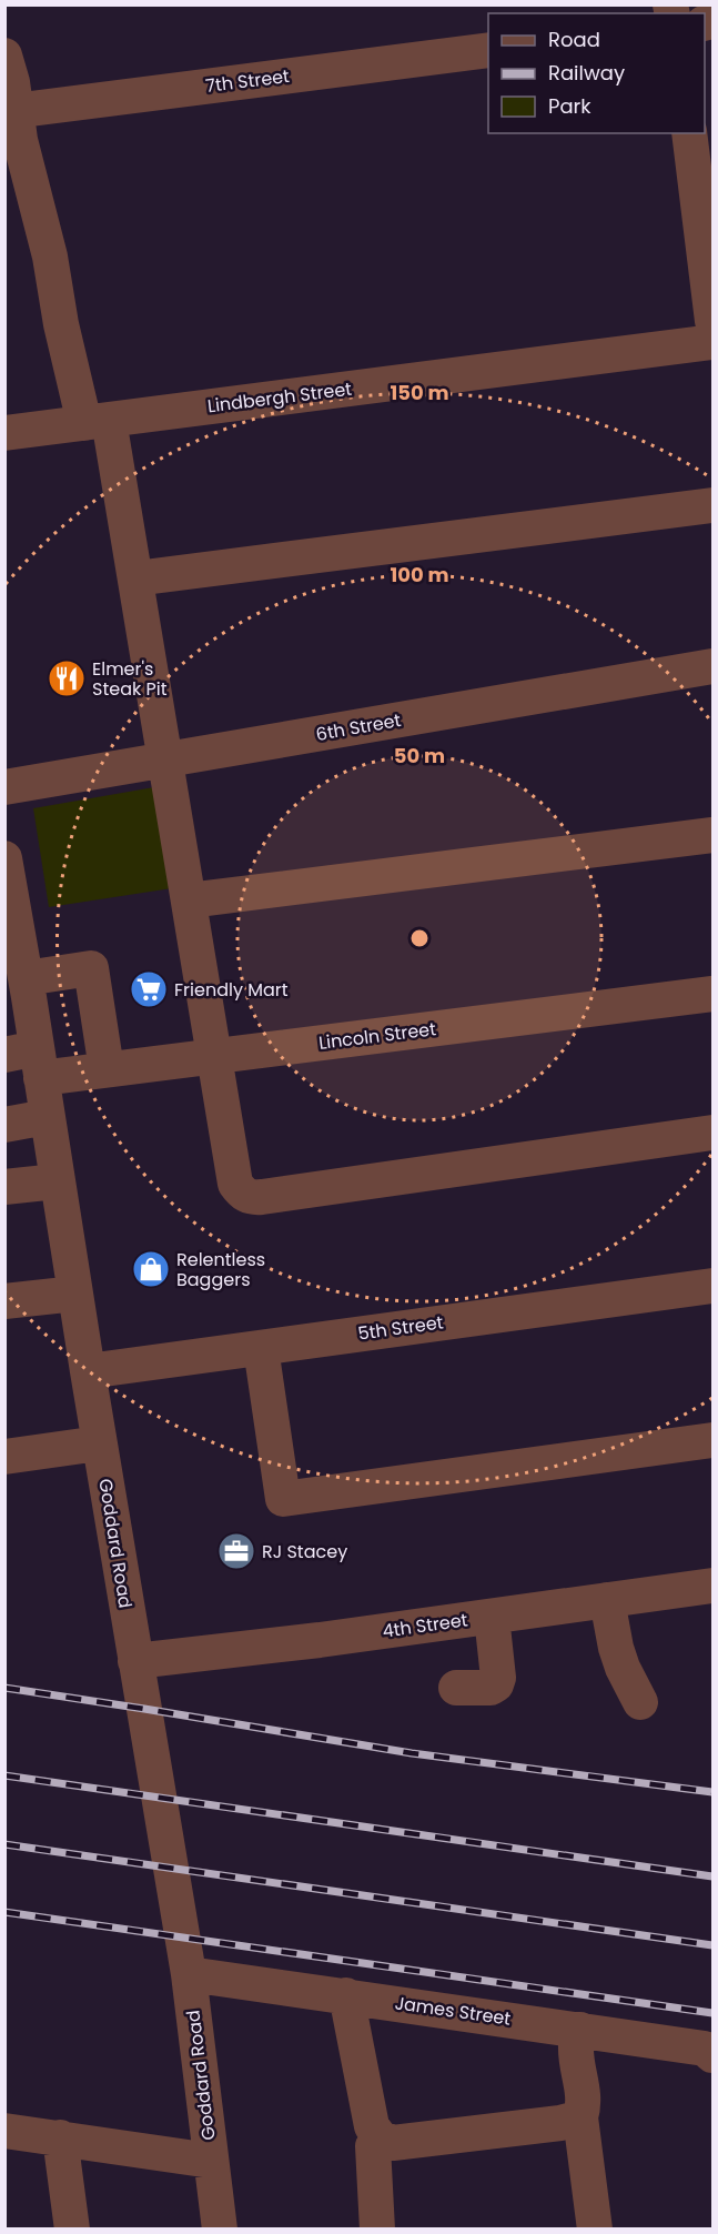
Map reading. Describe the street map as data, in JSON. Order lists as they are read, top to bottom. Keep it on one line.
{"streets":{"street":["7th Street","Lindbergh Street","6th Street","Lincoln Street","5th Street","Goddard Road","4th Street","James Street"]},"crossings":[["Lincoln Street","Goddard Road"],["5th Street","Goddard Road"],["Goddard Road","4th Street"],["Goddard Road","James Street"]],"places":{"restaurant":["Elmer's Steak Pit"],"supermarket":["Friendly Mart"],"shop":["Relentless Baggers"],"office":["RJ Stacey"]},"legend":["Road","Railway","Park"],"rings":["150 m","100 m","50 m"]}
